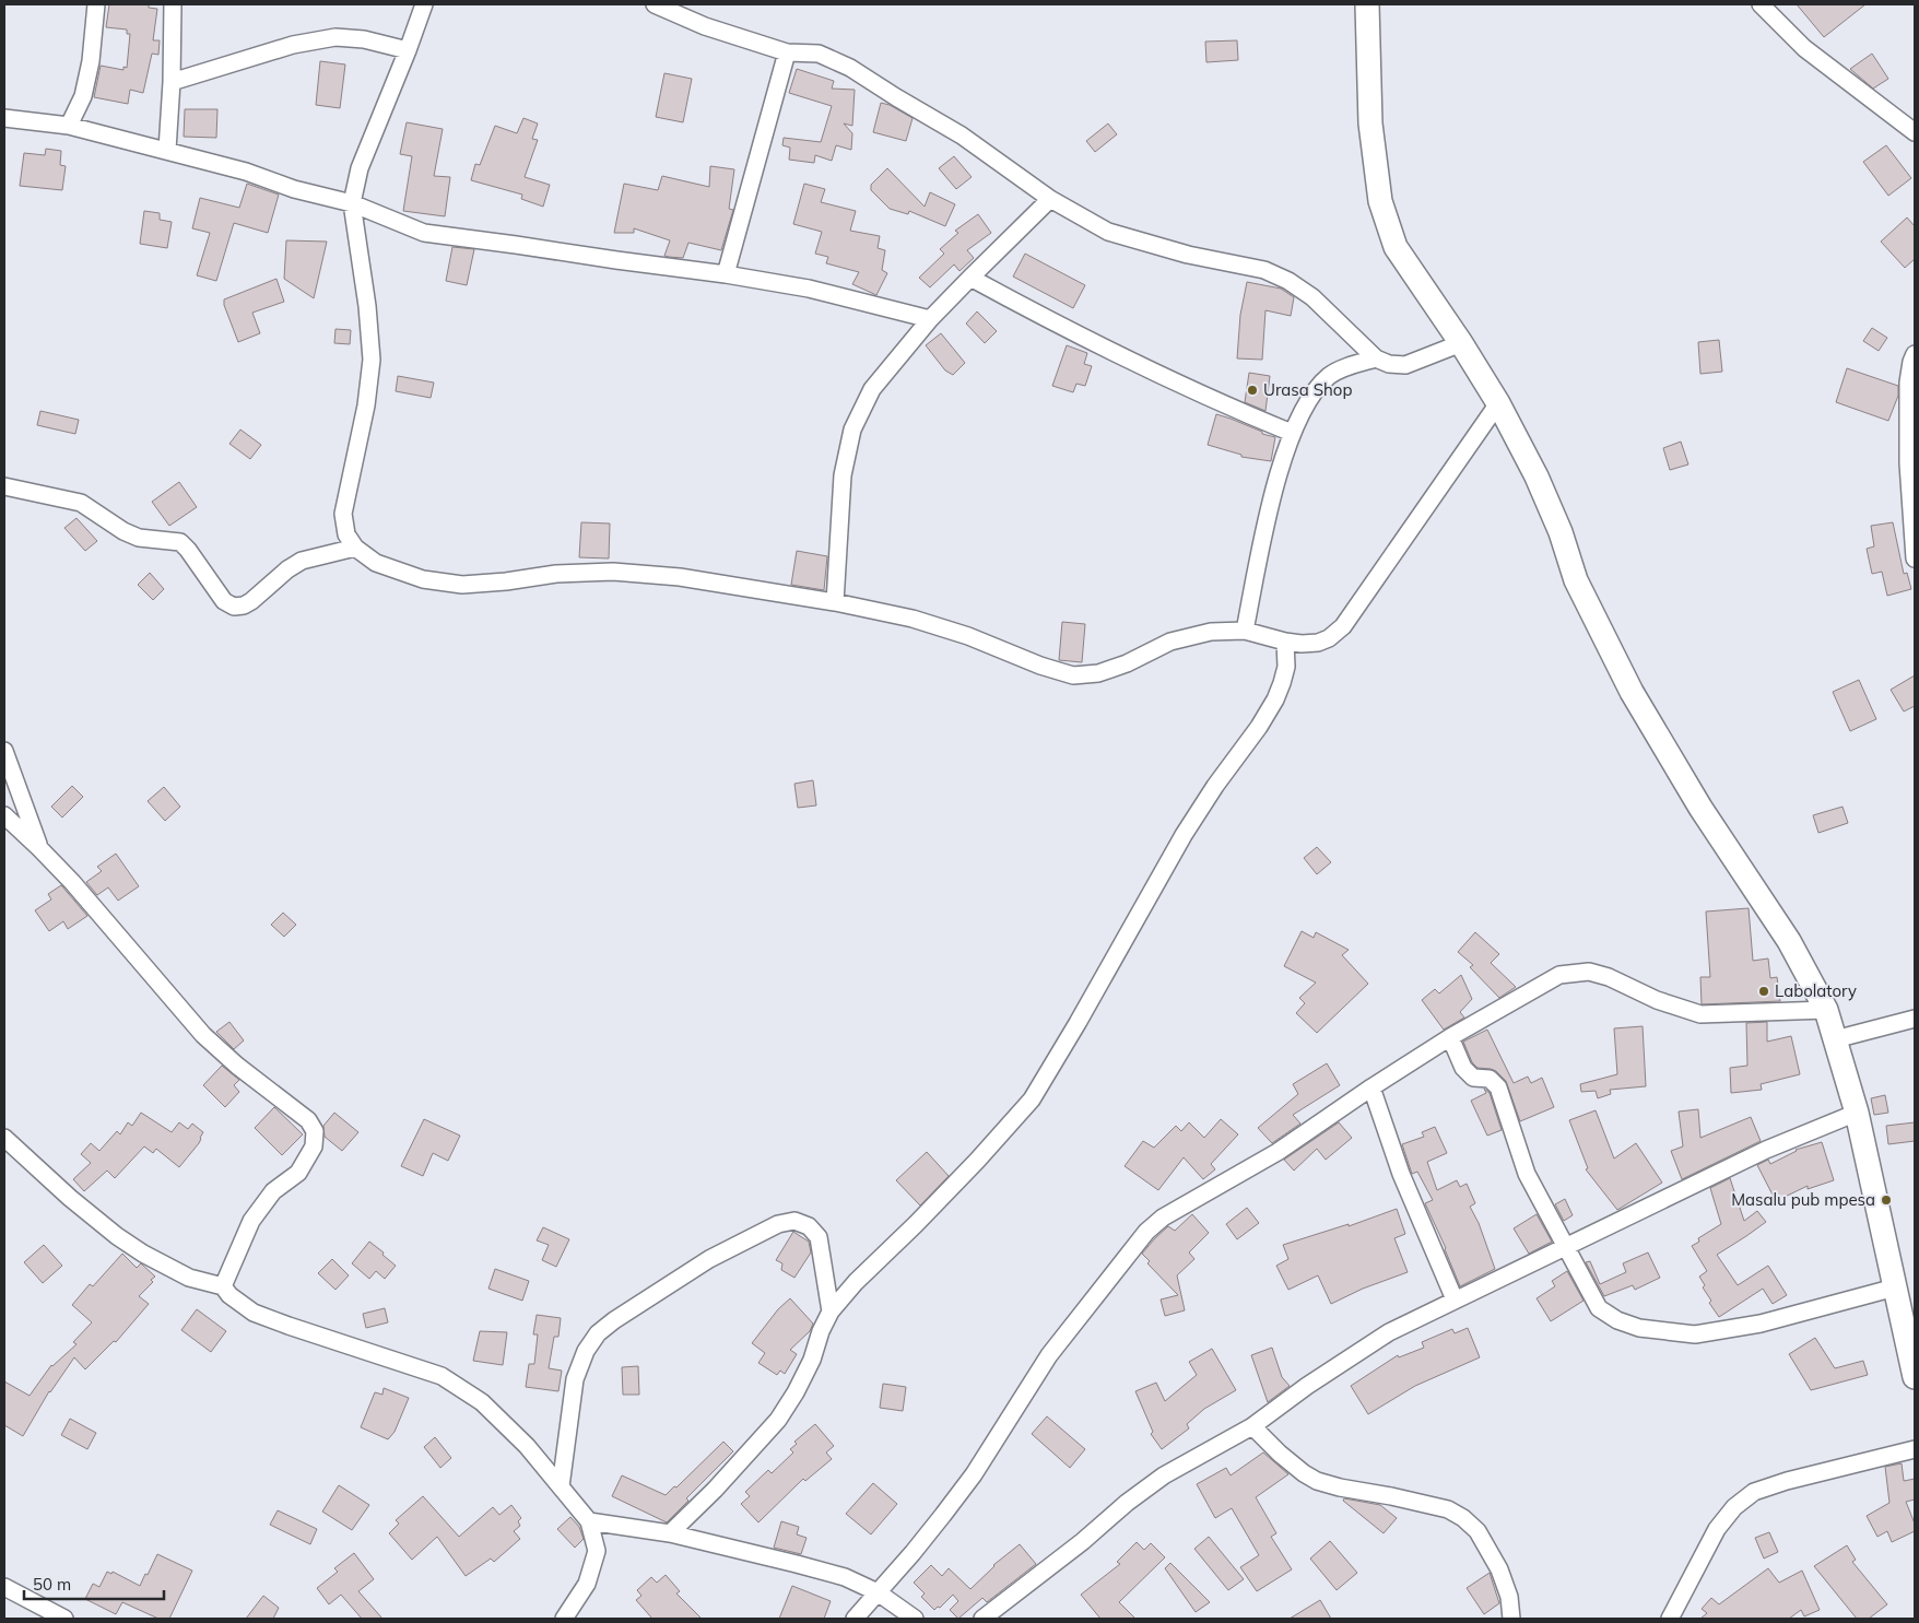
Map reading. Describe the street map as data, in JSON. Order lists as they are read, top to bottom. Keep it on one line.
{"places":["Urasa Shop","Labolatory","Masalu pub mpesa"],"scale_bar":"50 m"}
